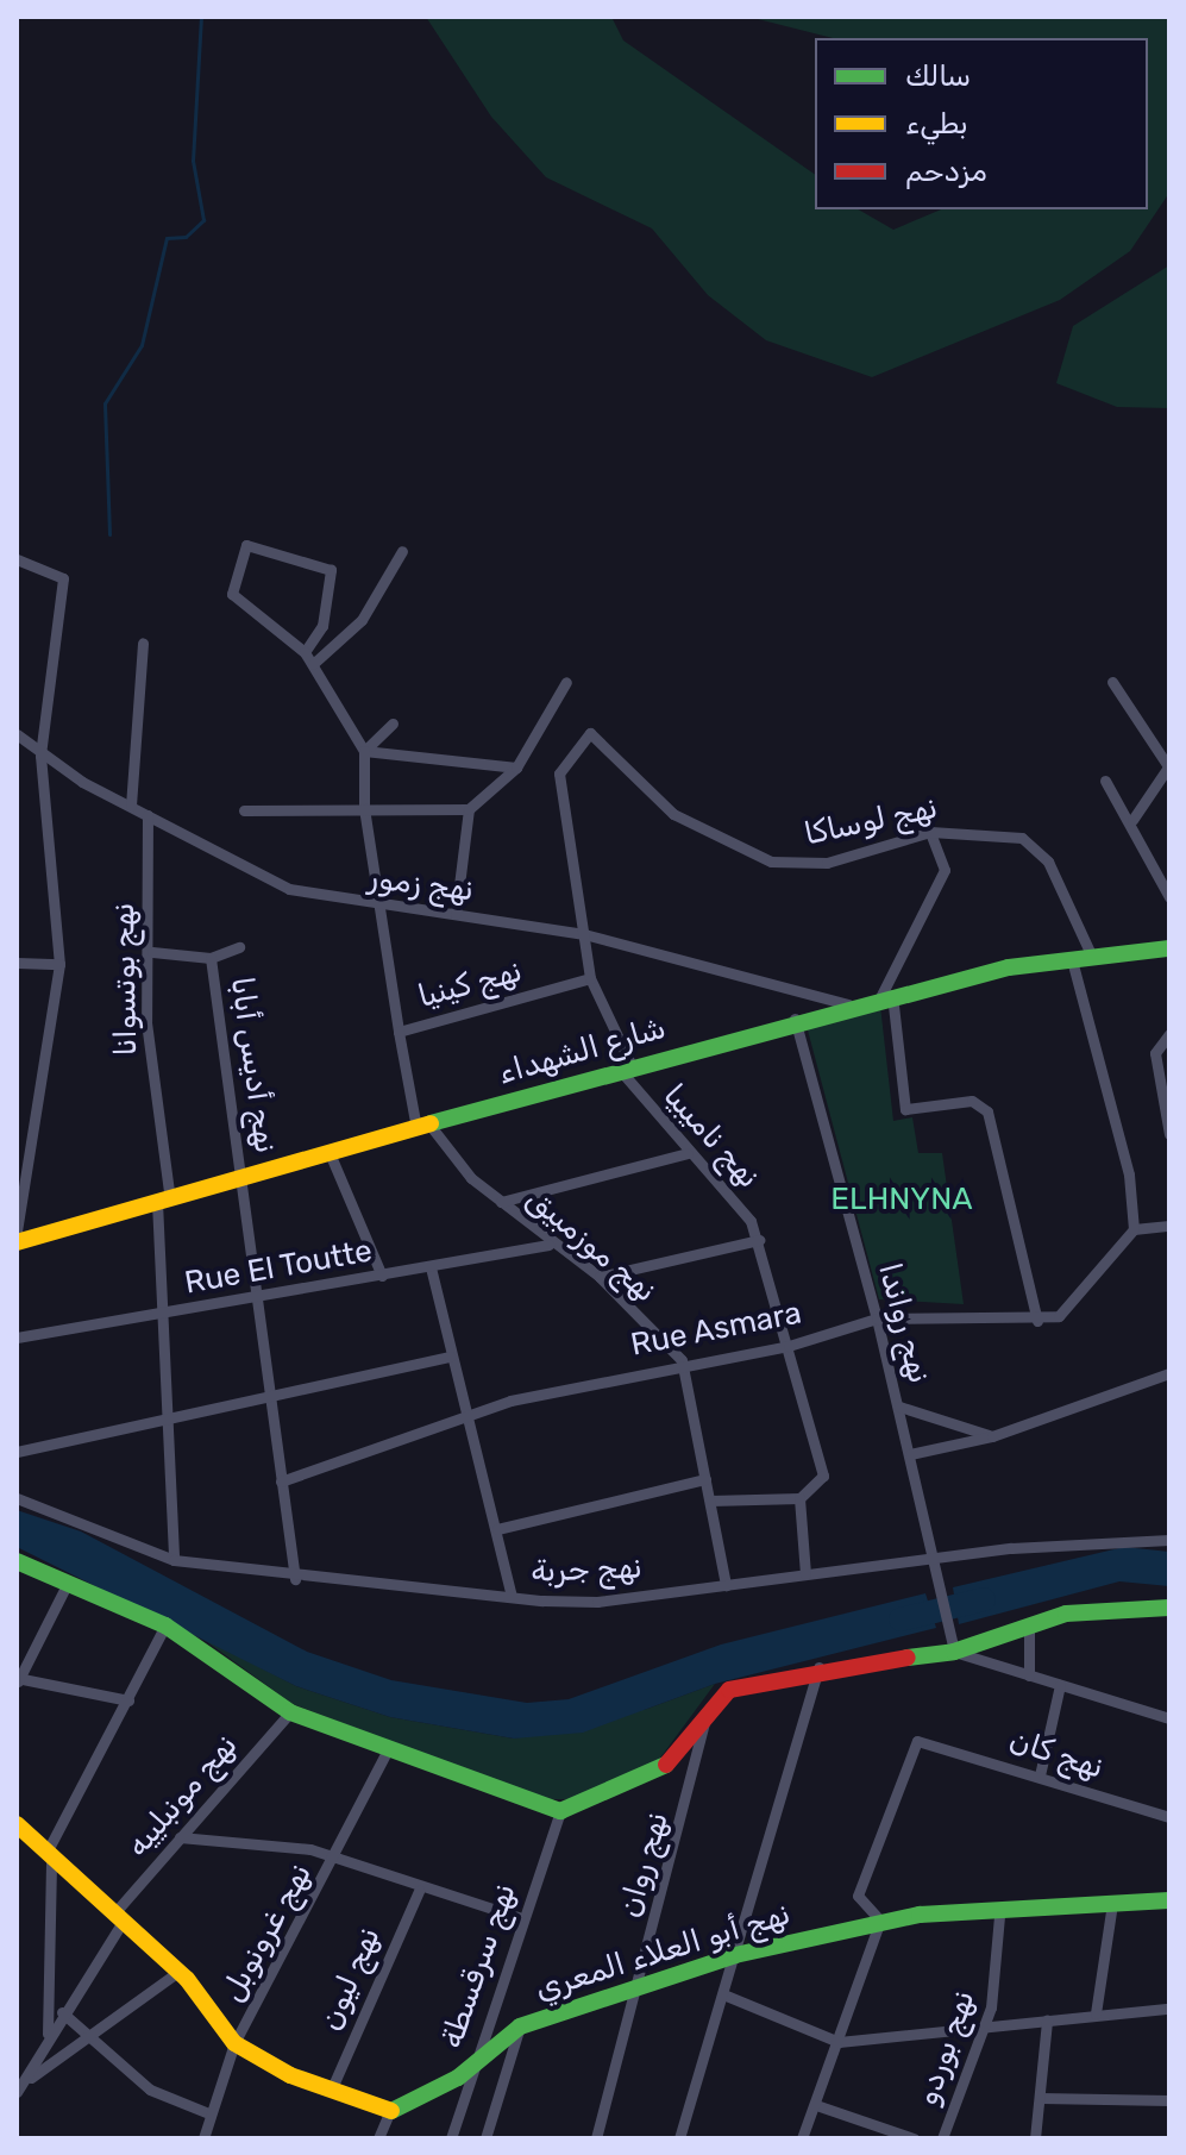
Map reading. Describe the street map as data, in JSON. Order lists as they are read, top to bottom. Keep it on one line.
{"streets":{"street":["نهج لوساكا","نهج زمور","نهج بوتسوانا","نهج كينيا","شارع الشهداء","نهج أديس أبابا","نهج ناميبيا","نهج موزمبيق","Rue El Toutte","نهج رواندا","Rue Asmara","نهج جربة","نهج كان","نهج مونبلييه","نهج روان","نهج غرونوبل","نهج أبو العلاء المعري","نهج سرقسطة","نهج ليون","نهج بوردو"]},"crossings":[["نهج لوساكا","نهج زمور"],["نهج لوساكا","نهج كينيا"],["نهج لوساكا","شارع الشهداء"],["نهج لوساكا","نهج ناميبيا"],["نهج زمور","نهج بوتسوانا"],["نهج زمور","نهج كينيا"],["نهج زمور","شارع الشهداء"],["نهج بوتسوانا","شارع الشهداء"],["نهج بوتسوانا","Rue El Toutte"],["نهج بوتسوانا","نهج جربة"],["شارع الشهداء","نهج أديس أبابا"],["شارع الشهداء","نهج ناميبيا"],["شارع الشهداء","نهج موزمبيق"],["شارع الشهداء","نهج رواندا"],["نهج أديس أبابا","Rue El Toutte"],["نهج أديس أبابا","Rue Asmara"],["نهج أديس أبابا","نهج جربة"],["نهج ناميبيا","Rue Asmara"],["نهج موزمبيق","Rue El Toutte"],["نهج موزمبيق","Rue Asmara"],["نهج رواندا","Rue Asmara"],["نهج رواندا","نهج جربة"],["نهج كان","نهج أبو العلاء المعري"],["نهج روان","نهج أبو العلاء المعري"],["نهج أبو العلاء المعري","نهج سرقسطة"],["نهج أبو العلاء المعري","نهج بوردو"]],"parks":["ELHNYNA"],"legend":["سالك","بطيء","مزدحم"]}
